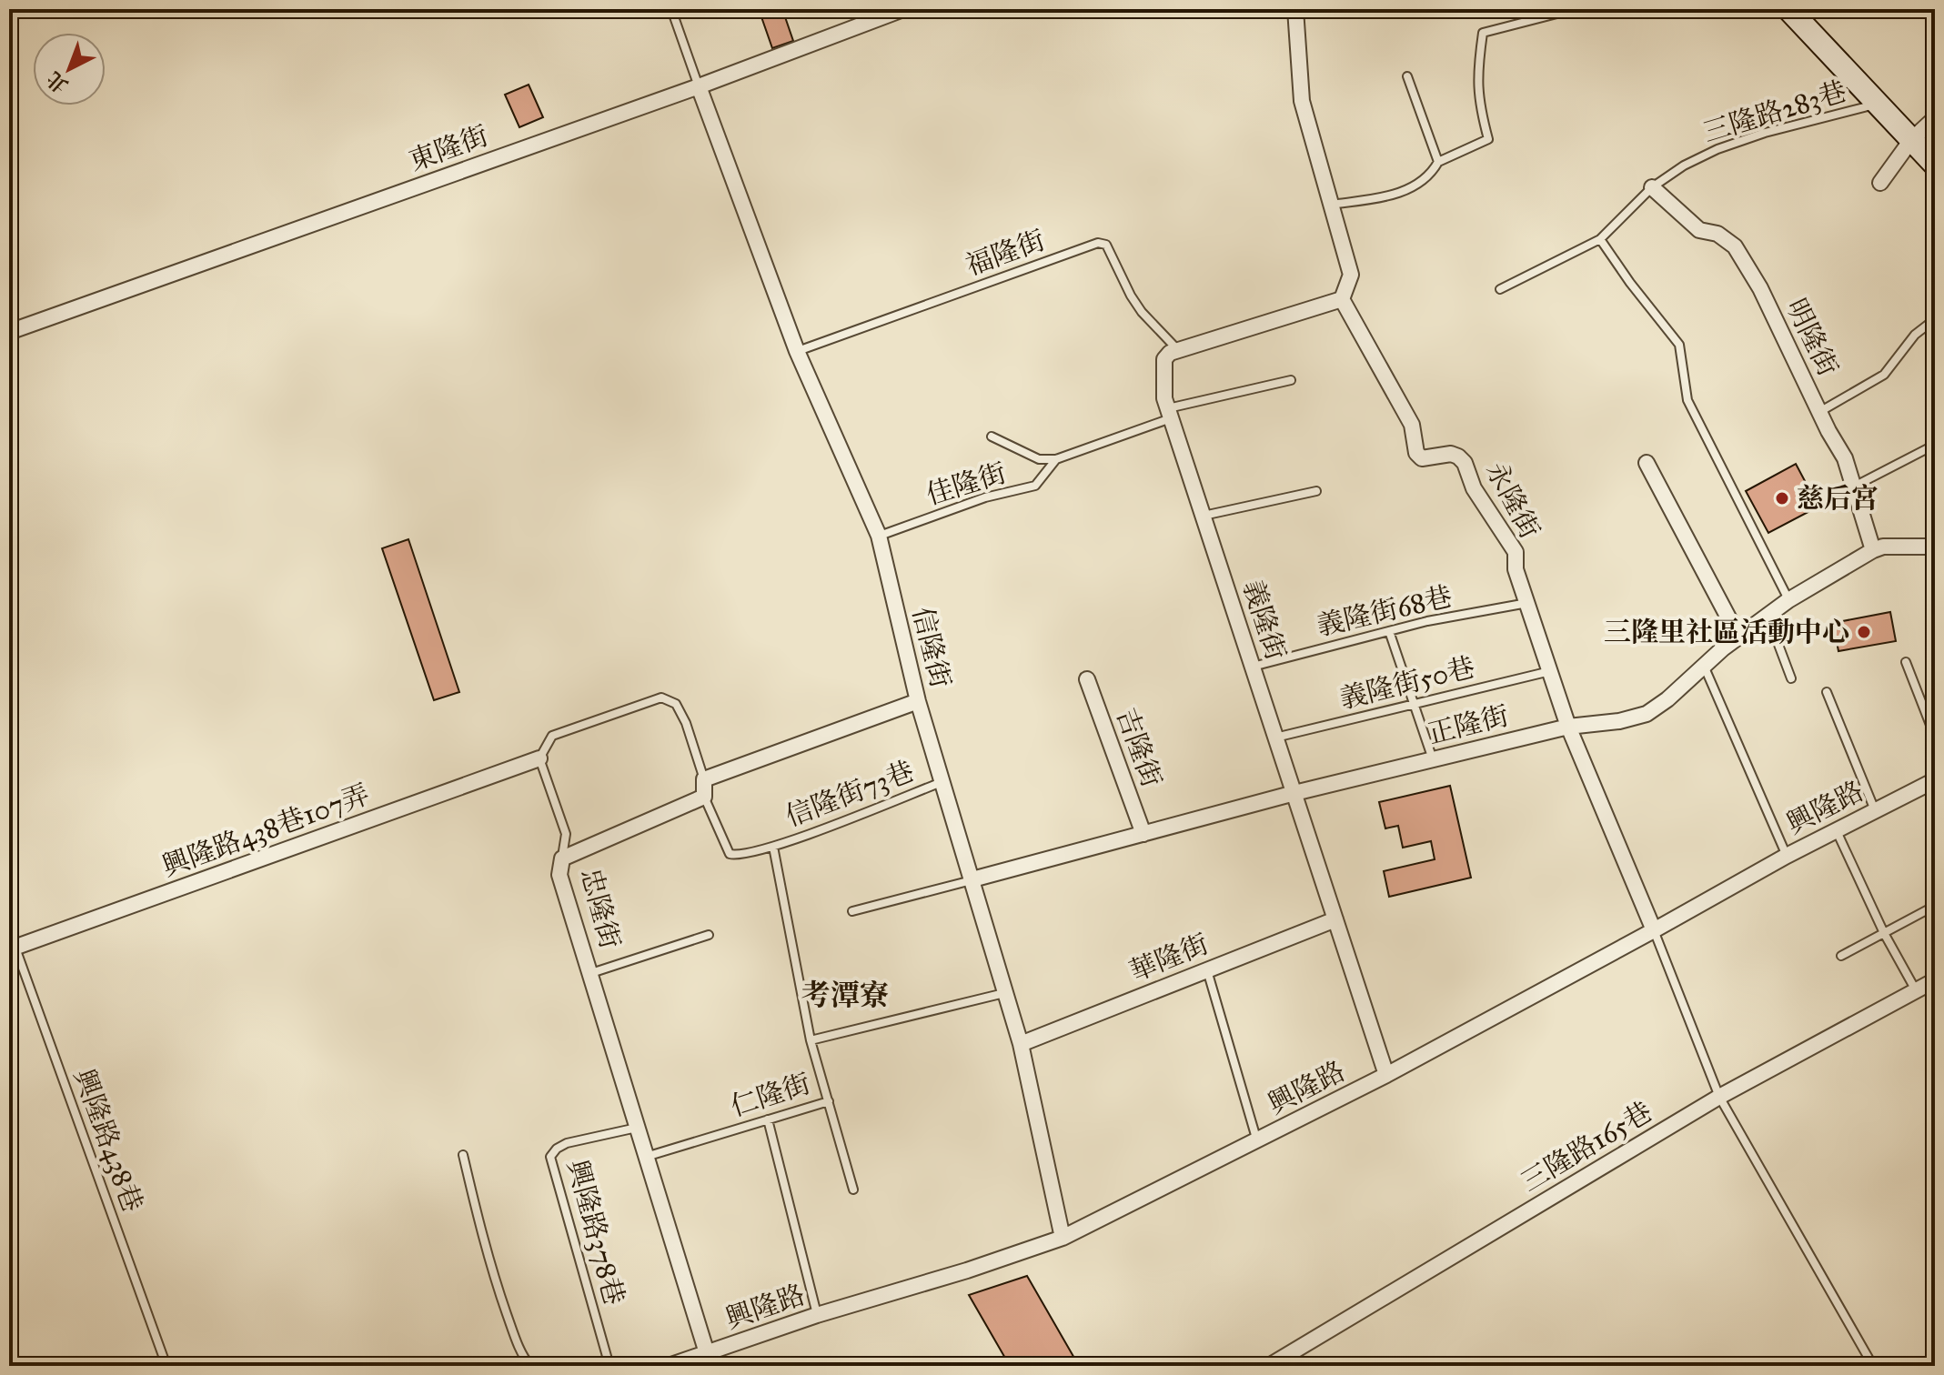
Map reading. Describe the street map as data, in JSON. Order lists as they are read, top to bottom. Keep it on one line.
{"streets":{"street":["東隆街","明隆街","永隆街","義隆街","信隆街","正隆街","吉隆街","興隆路","興隆路438巷107弄","忠隆街","華隆街","三隆路165巷"],"lane":["三隆路283巷","福隆街","佳隆街","義隆街68巷","義隆街50巷","信隆街73巷","仁隆街","興隆路438巷","興隆路378巷"]},"crossings":[["三隆路283巷","明隆街"],["東隆街","信隆街"],["福隆街","義隆街"],["福隆街","信隆街"],["明隆街","正隆街"],["佳隆街","義隆街"],["佳隆街","信隆街"],["永隆街","義隆街68巷"],["永隆街","義隆街50巷"],["永隆街","正隆街"],["永隆街","興隆路"],["義隆街68巷","義隆街"],["義隆街","義隆街50巷"],["義隆街","正隆街"],["義隆街","興隆路"],["義隆街","華隆街"],["信隆街","正隆街"],["信隆街","信隆街73巷"],["信隆街","興隆路"],["信隆街","華隆街"],["正隆街","吉隆街"],["信隆街73巷","忠隆街"],["信隆街73巷","仁隆街"],["興隆路","忠隆街"],["興隆路438巷107弄","興隆路438巷"],["忠隆街","仁隆街"],["忠隆街","興隆路378巷"]],"districts":["考潭寮"],"places":["慈后宮","三隆里社區活動中心"],"north":"bottom left"}
